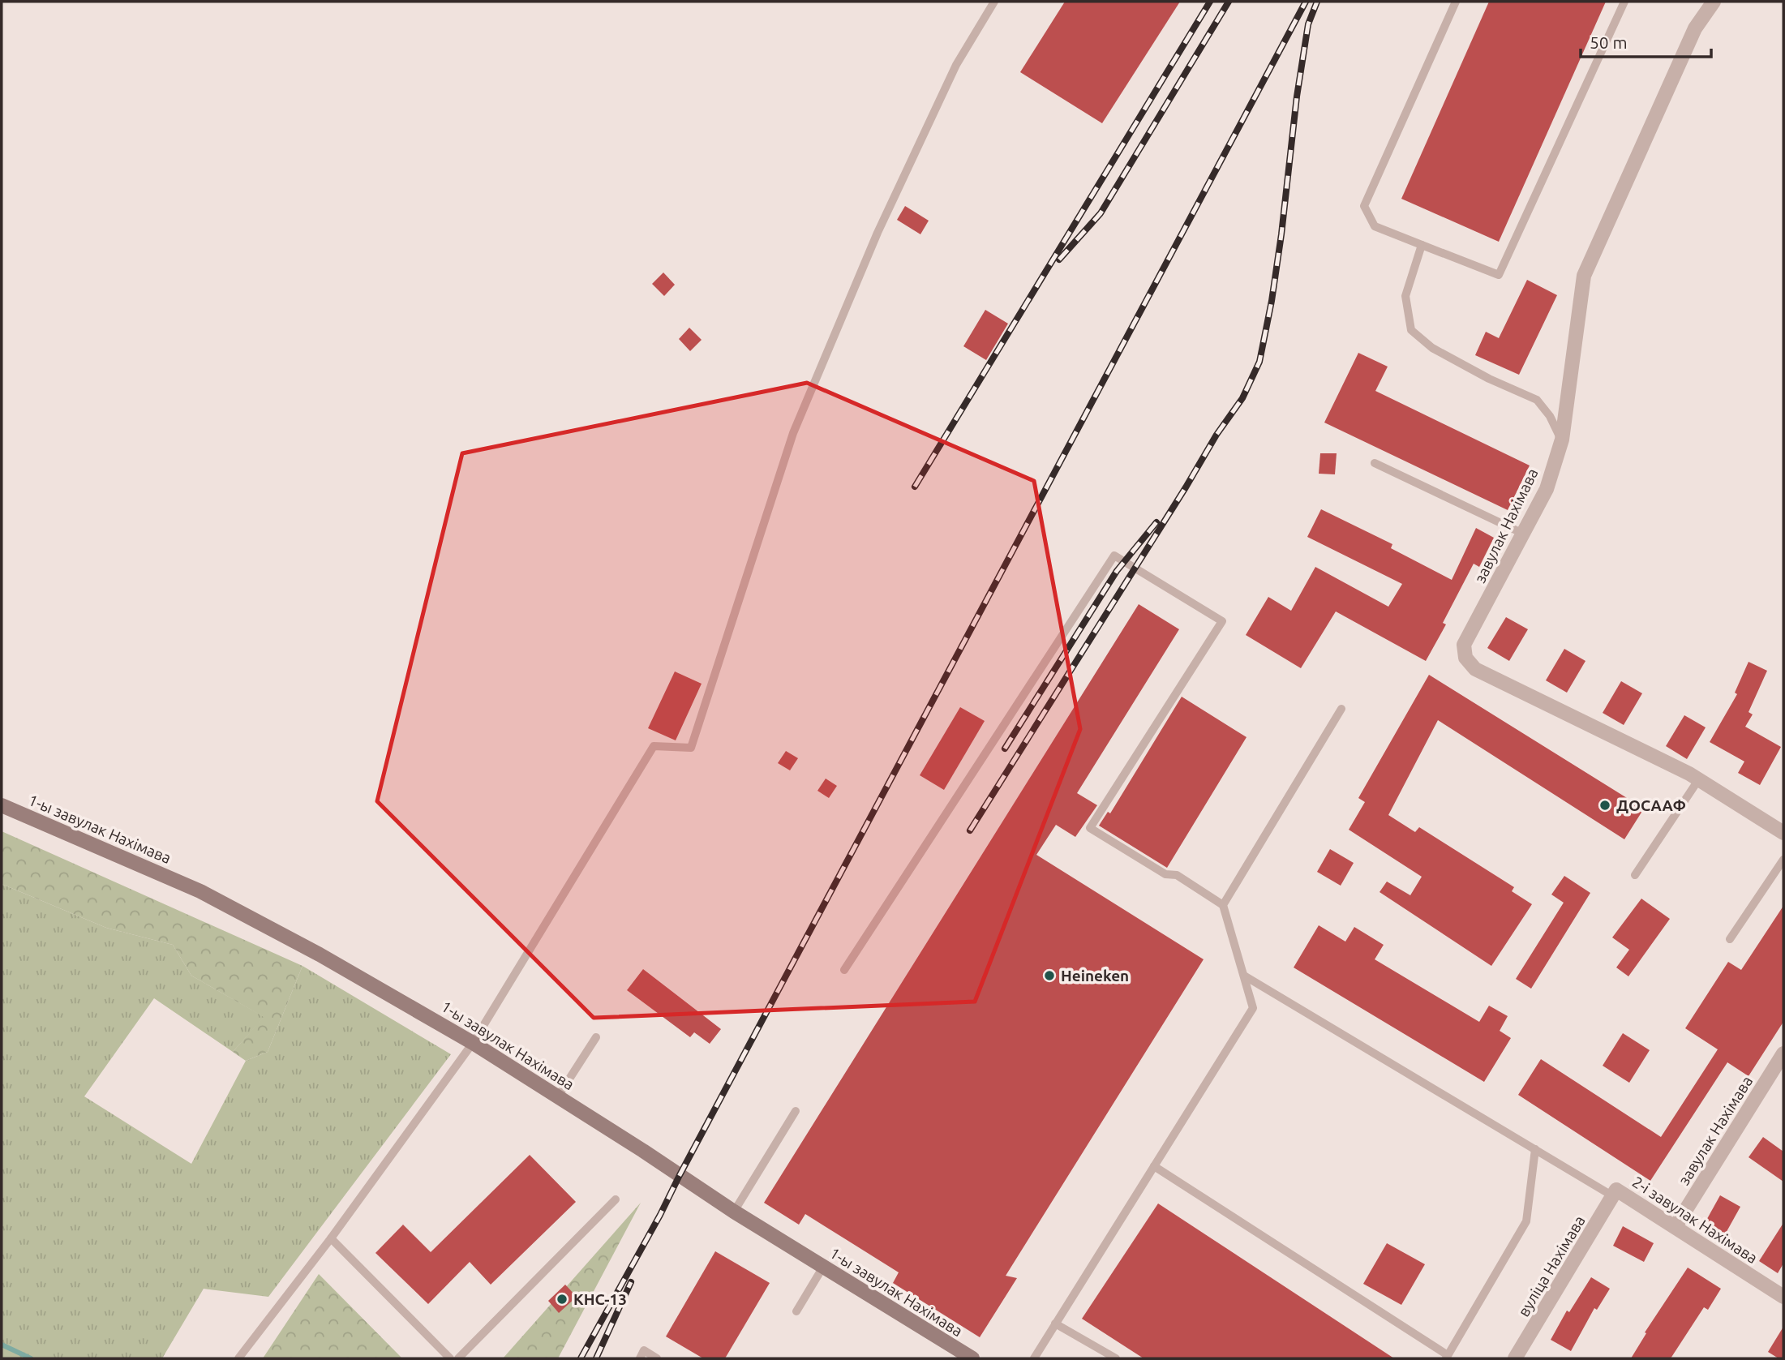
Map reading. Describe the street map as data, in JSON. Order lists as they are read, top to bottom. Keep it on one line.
{"streets":{"street":["завулак Нахімава","1-ы завулак Нахімава","2-і завулак Нахімава","вуліца Нахімава"]},"crossings":[["завулак Нахімава","2-і завулак Нахімава"],["2-і завулак Нахімава","вуліца Нахімава"]],"places":["ДОСААФ","Heineken","КНС-13"],"scale_bar":"50 m"}
